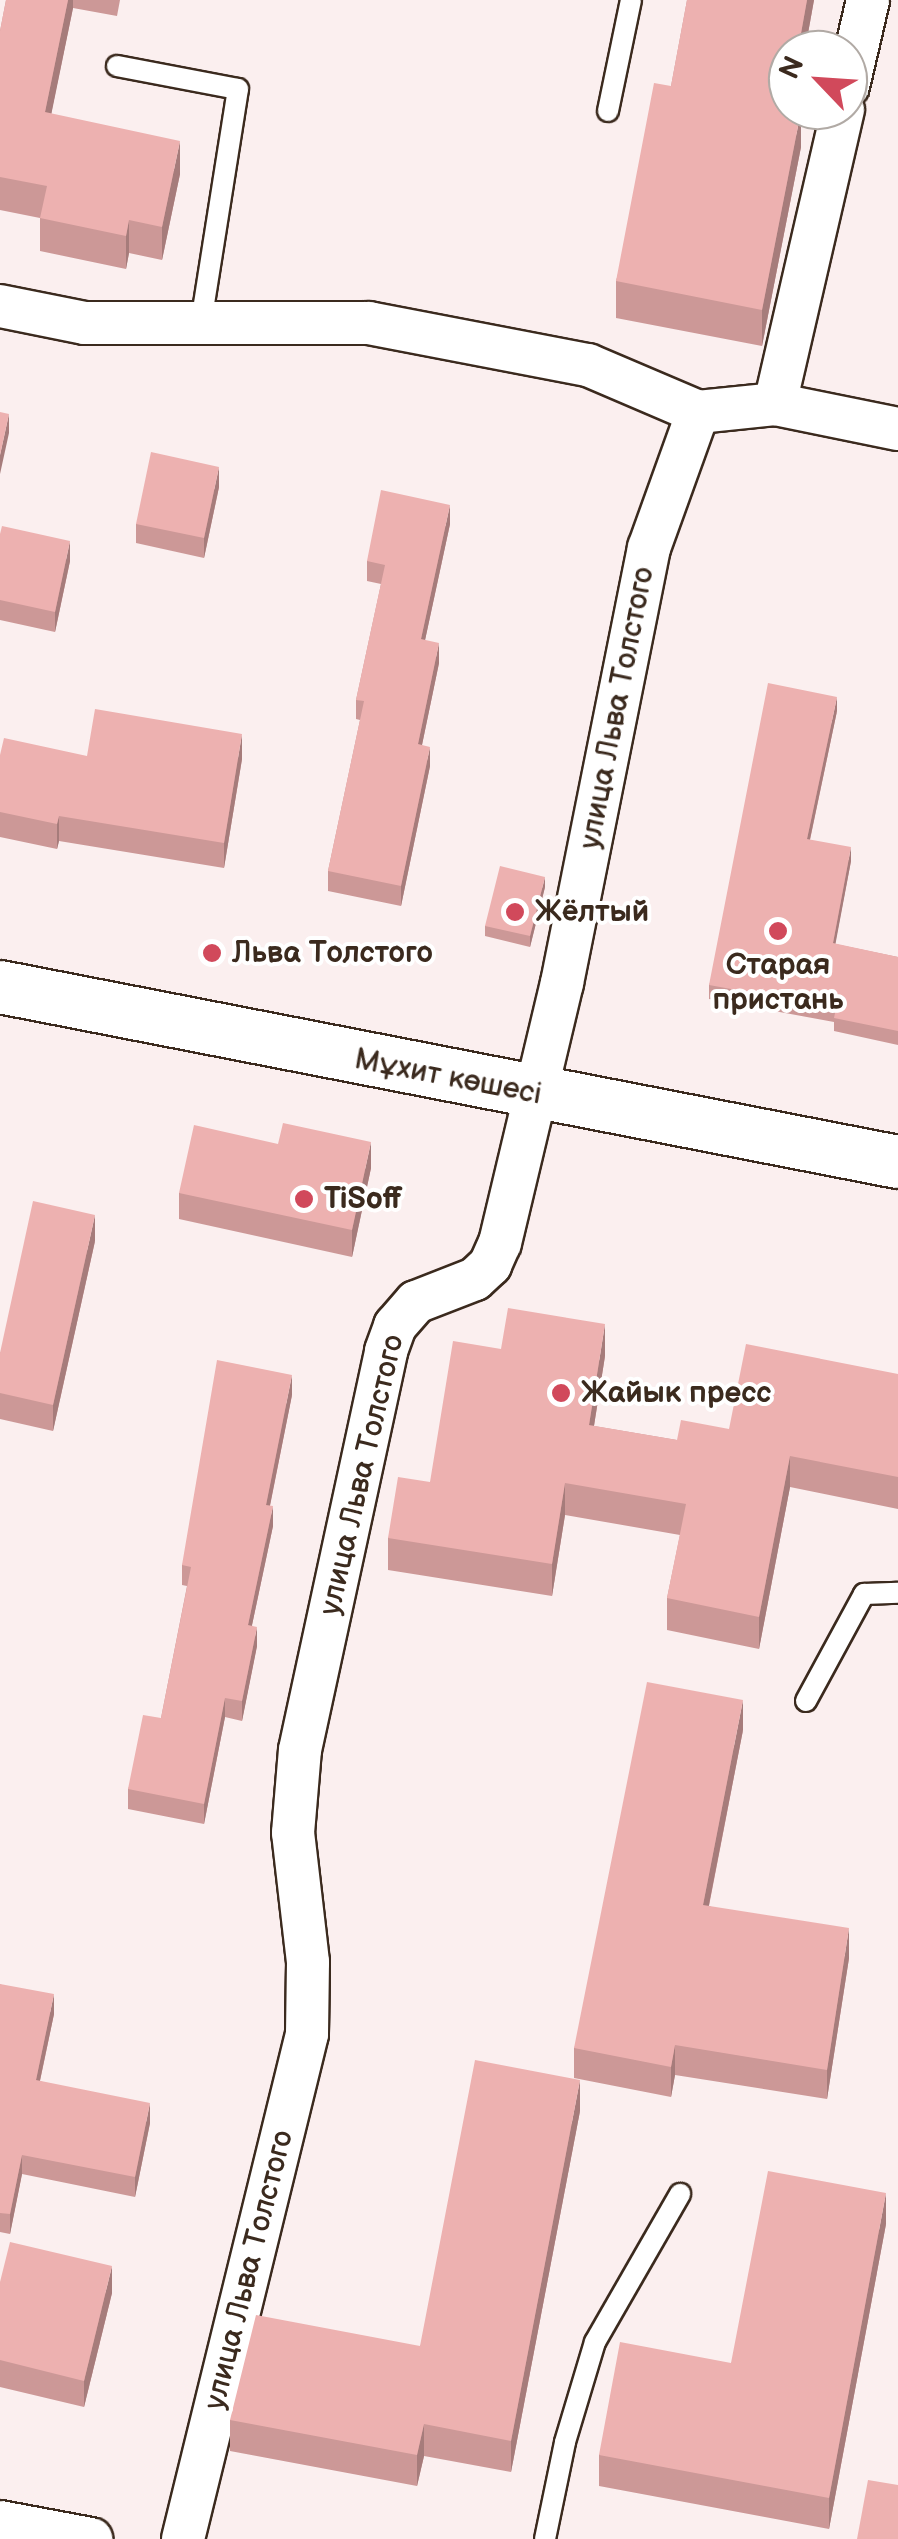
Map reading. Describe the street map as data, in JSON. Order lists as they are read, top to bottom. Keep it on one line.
{"streets":{"street":["улица Льва Толстого","Мұхит көшесі"]},"crossings":[["улица Льва Толстого","Мұхит көшесі"]],"places":["Жёлтый","Старая пристань","Льва Толстого","TiSoff","Жайык пресс"],"north":"top left"}
